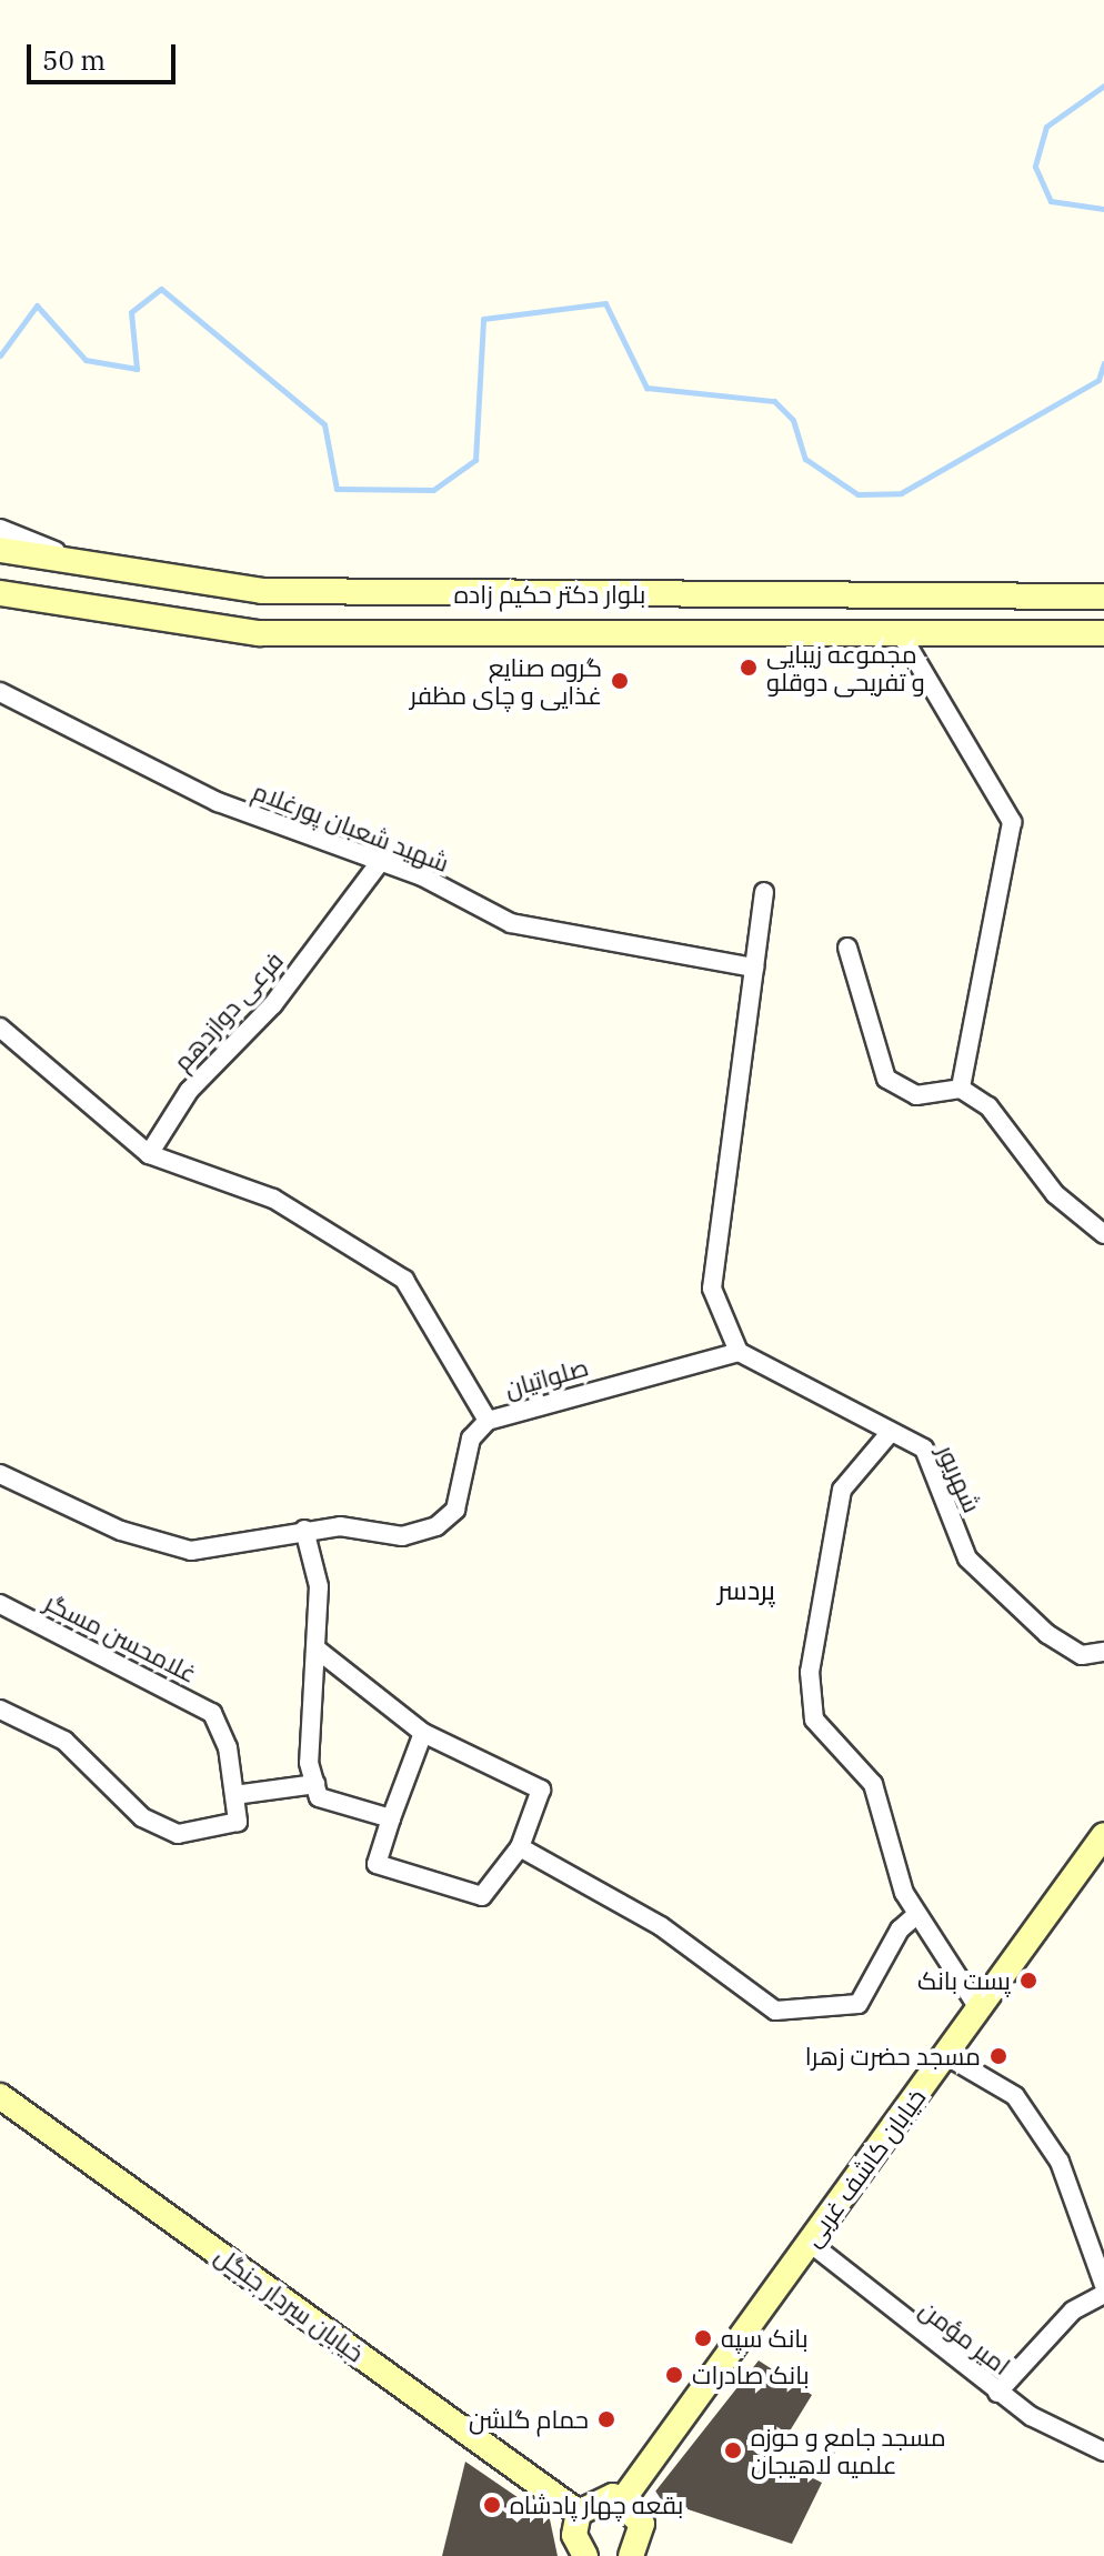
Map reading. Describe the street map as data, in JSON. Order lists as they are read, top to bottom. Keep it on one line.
{"streets":{"main road":["بلوار دکتر حکیم زاده","خیابان کاشف غربی","خیابان سردار جنگل"],"street":["شهید شعبان پورغلام","فرعی دوازدهم","صلواتیان","شهریور","غلامحسن مسگر","امیر مؤمن"]},"crossings":[["شهید شعبان پورغلام","فرعی دوازدهم"],["فرعی دوازدهم","صلواتیان"],["صلواتیان","شهریور"],["خیابان کاشف غربی","امیر مؤمن"]],"districts":["پردسر"],"places":["مجموعه زیبایی و تفریحی دوقلو","گروه صنایع غذایی و چای مظفر","پست بانک","مسجد حضرت زهرا","بانک سپه","بانک صادرات","حمام گلشن","مسجد جامع و حوزه علمیه لاهیجان","بقعه چهار پادشاه"],"scale_bar":"50 m"}
